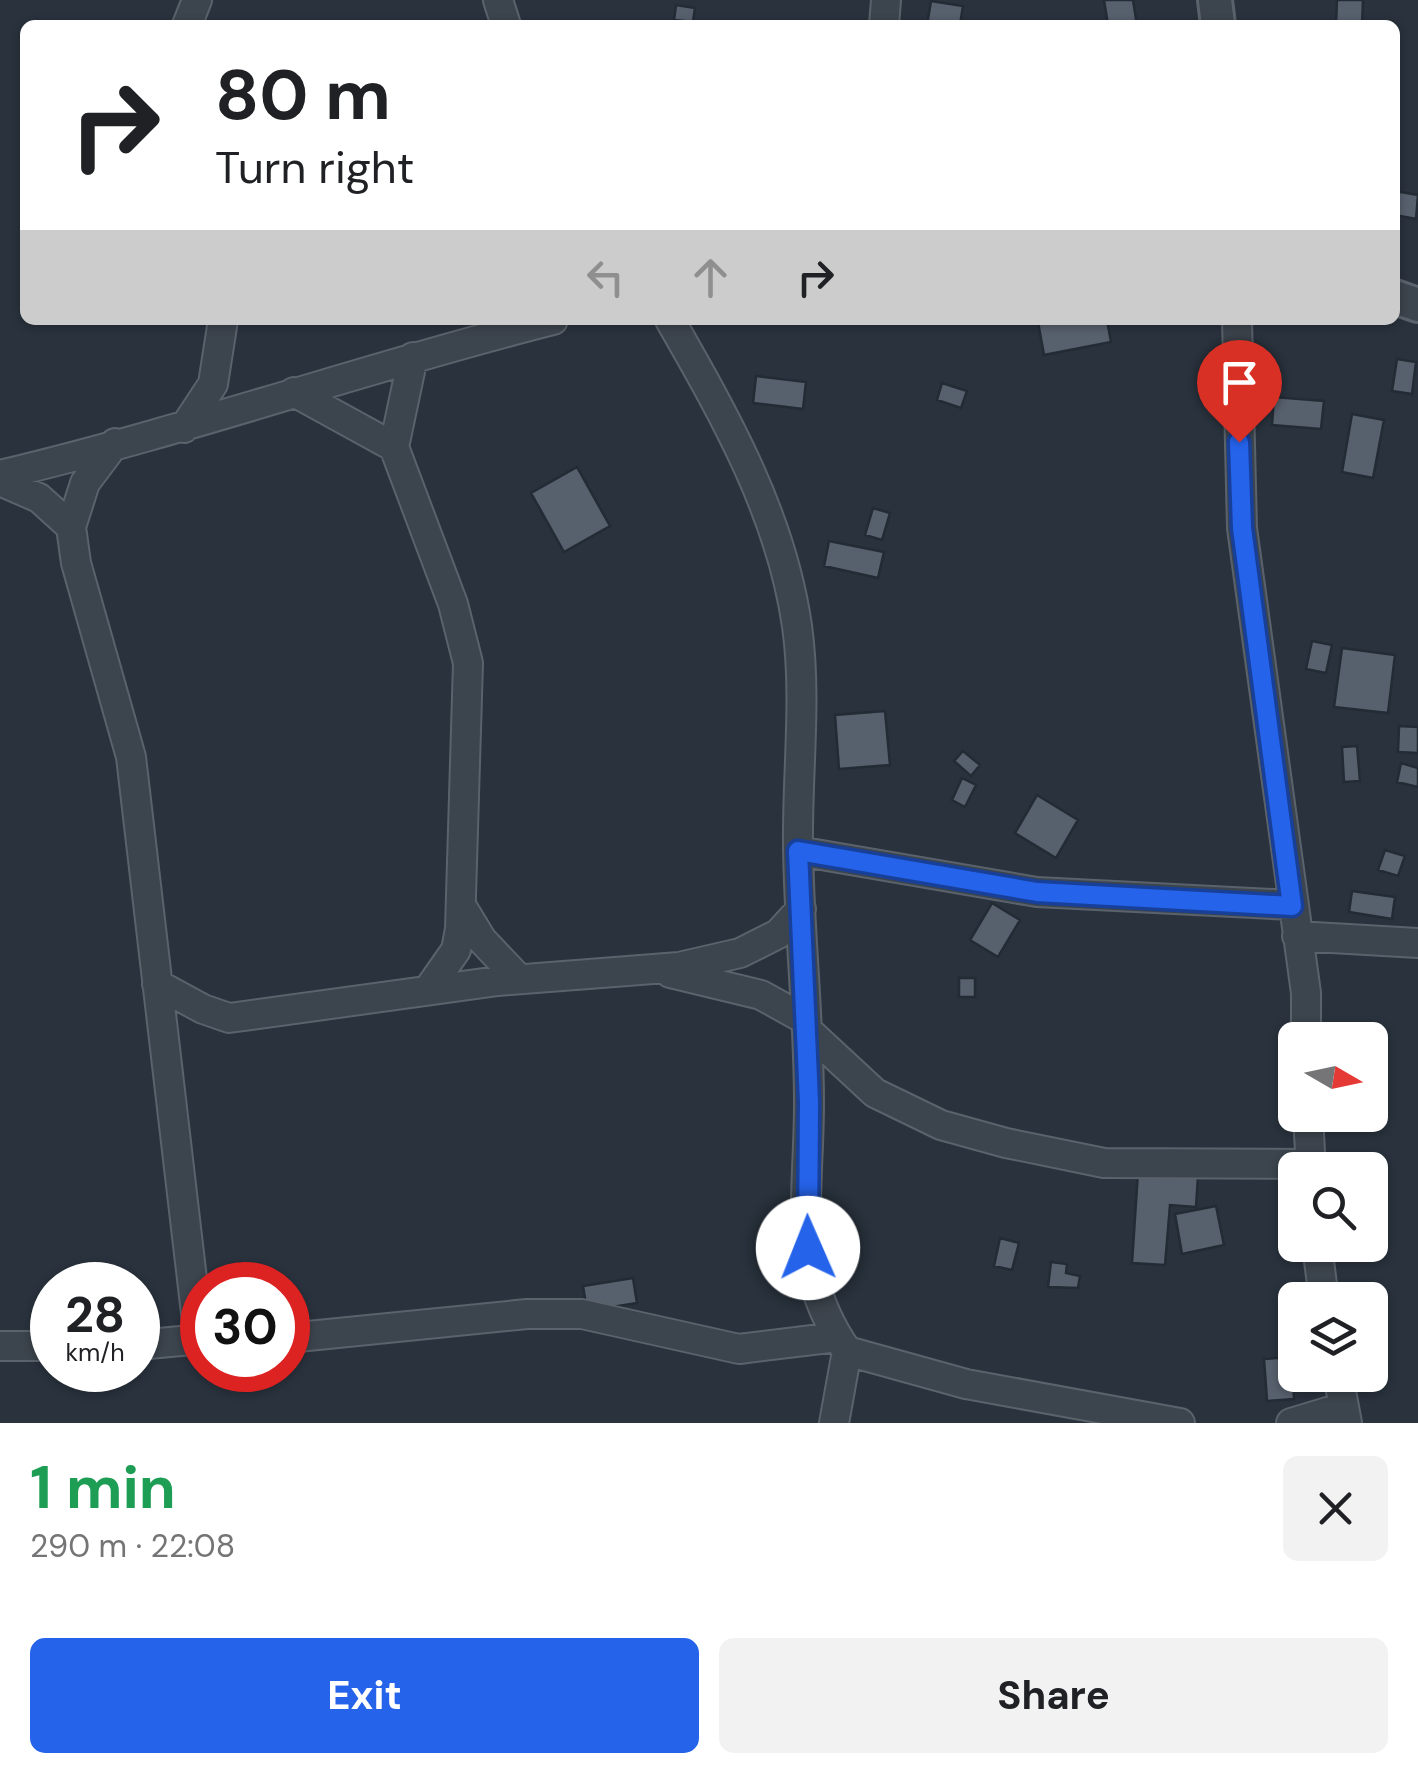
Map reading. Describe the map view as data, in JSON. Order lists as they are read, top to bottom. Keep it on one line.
{"north":"right","page":{"turn":["80 m","Turn right"],"speed":"28 km/h","limit":"30","heading":["1 min","290 m · 22:08"],"buttons":["Exit","Share"]}}
